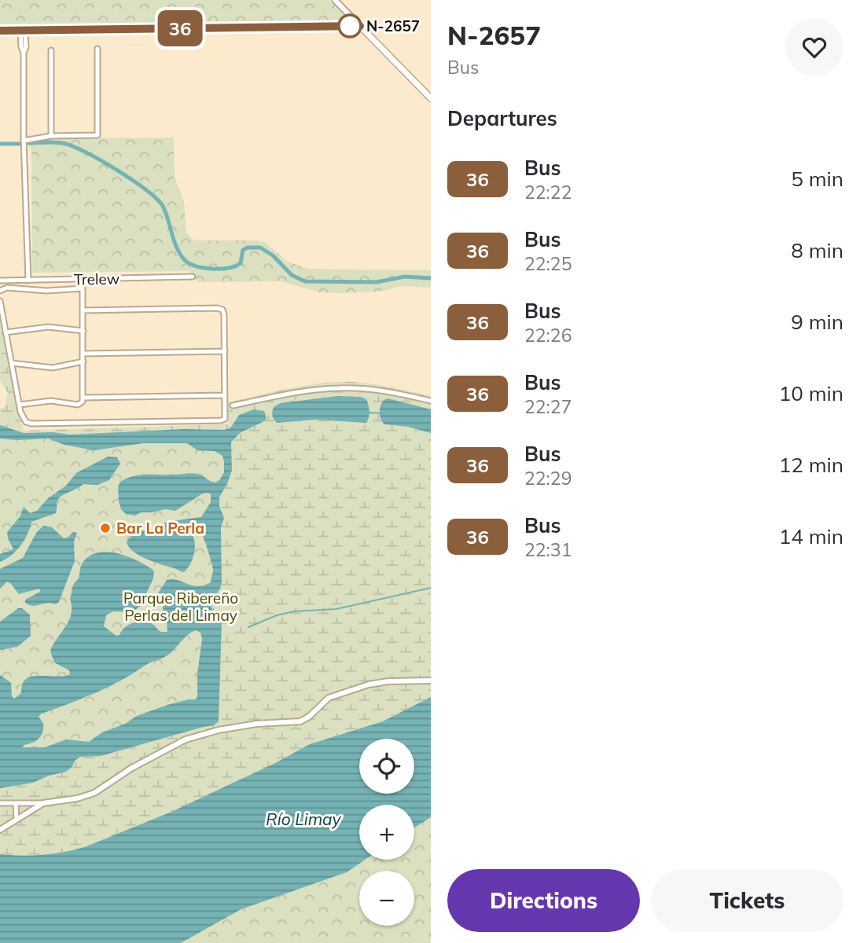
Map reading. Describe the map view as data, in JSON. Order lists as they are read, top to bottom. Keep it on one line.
{"streets":{"street":["Trelew"]},"water":["Río Limay"],"parks":["Parque Ribereño Perlas del Limay"],"places":["N-2657","Bar La Perla"],"lines":["bus line 36"],"page":{"on_map":"36","heading":[["N-2657","Bus"],"Departures"],"list":[{"mark":"36","name":"Bus","note":"22:22","value":"5 min"},{"mark":"36","name":"Bus","note":"22:25","value":"8 min"},{"mark":"36","name":"Bus","note":"22:26","value":"9 min"},{"mark":"36","name":"Bus","note":"22:27","value":"10 min"},{"mark":"36","name":"Bus","note":"22:29","value":"12 min"},{"mark":"36","name":"Bus","note":"22:31","value":"14 min"}],"map_buttons":["+","−"],"buttons":["Directions","Tickets"]}}
